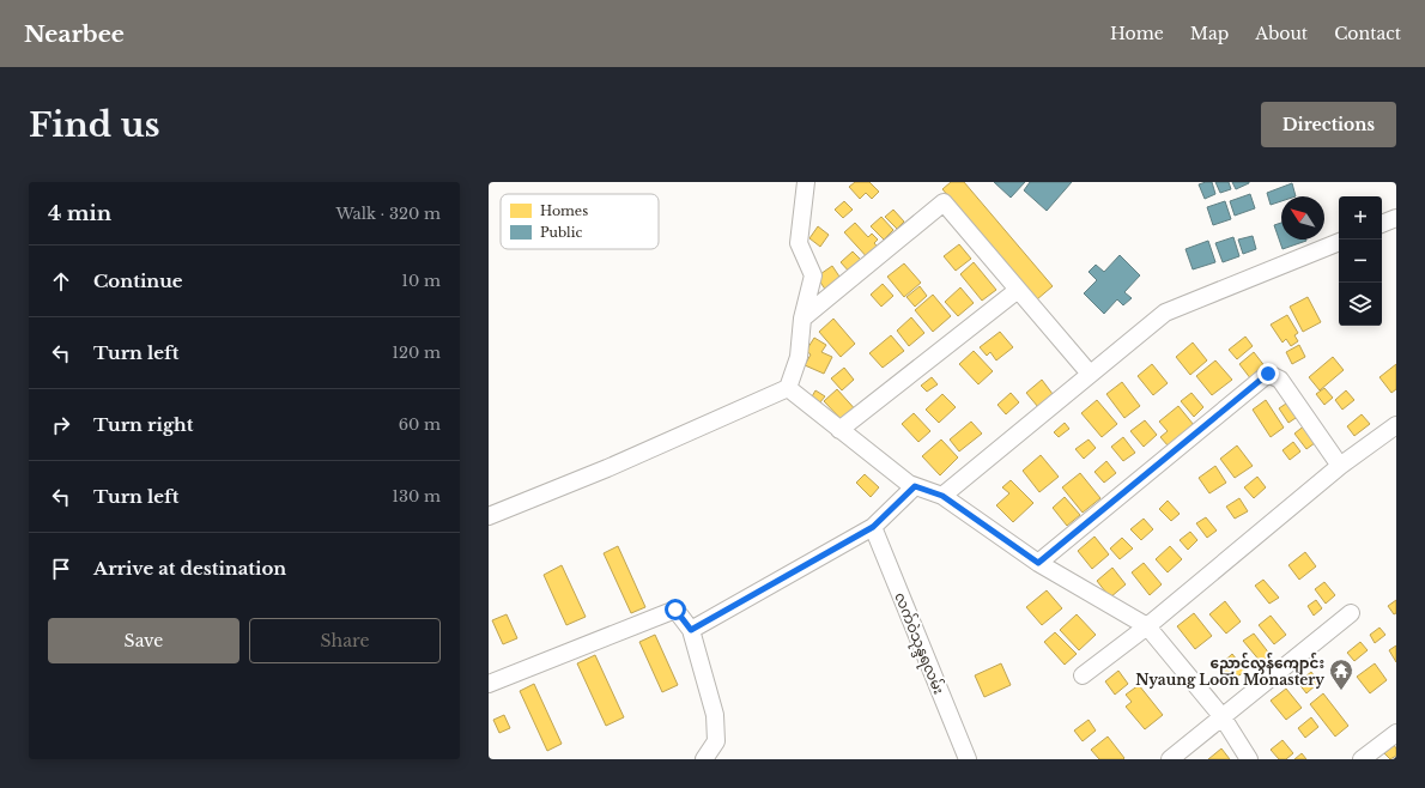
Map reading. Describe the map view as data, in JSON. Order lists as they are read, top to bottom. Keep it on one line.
{"streets":{"street":["လက်ဝဲသုန္ဒရလမ်း"]},"places":{"temple":["ညောင်လွန်ကျောင်း Nyaung Loon Monastery"]},"legend":["Homes","Public"],"north":"top left","page":{"header":"Nearbee","nav":["Home","Map","About","Contact"],"buttons":["Directions",["Save","Share"]],"title":"Find us","heading":["4 min","Walk · 320 m"],"map_buttons":["+","−"],"list":[["Continue","10 m"],["Turn left","120 m"],["Turn right","60 m"],["Turn left","130 m"],"Arrive at destination"]}}
